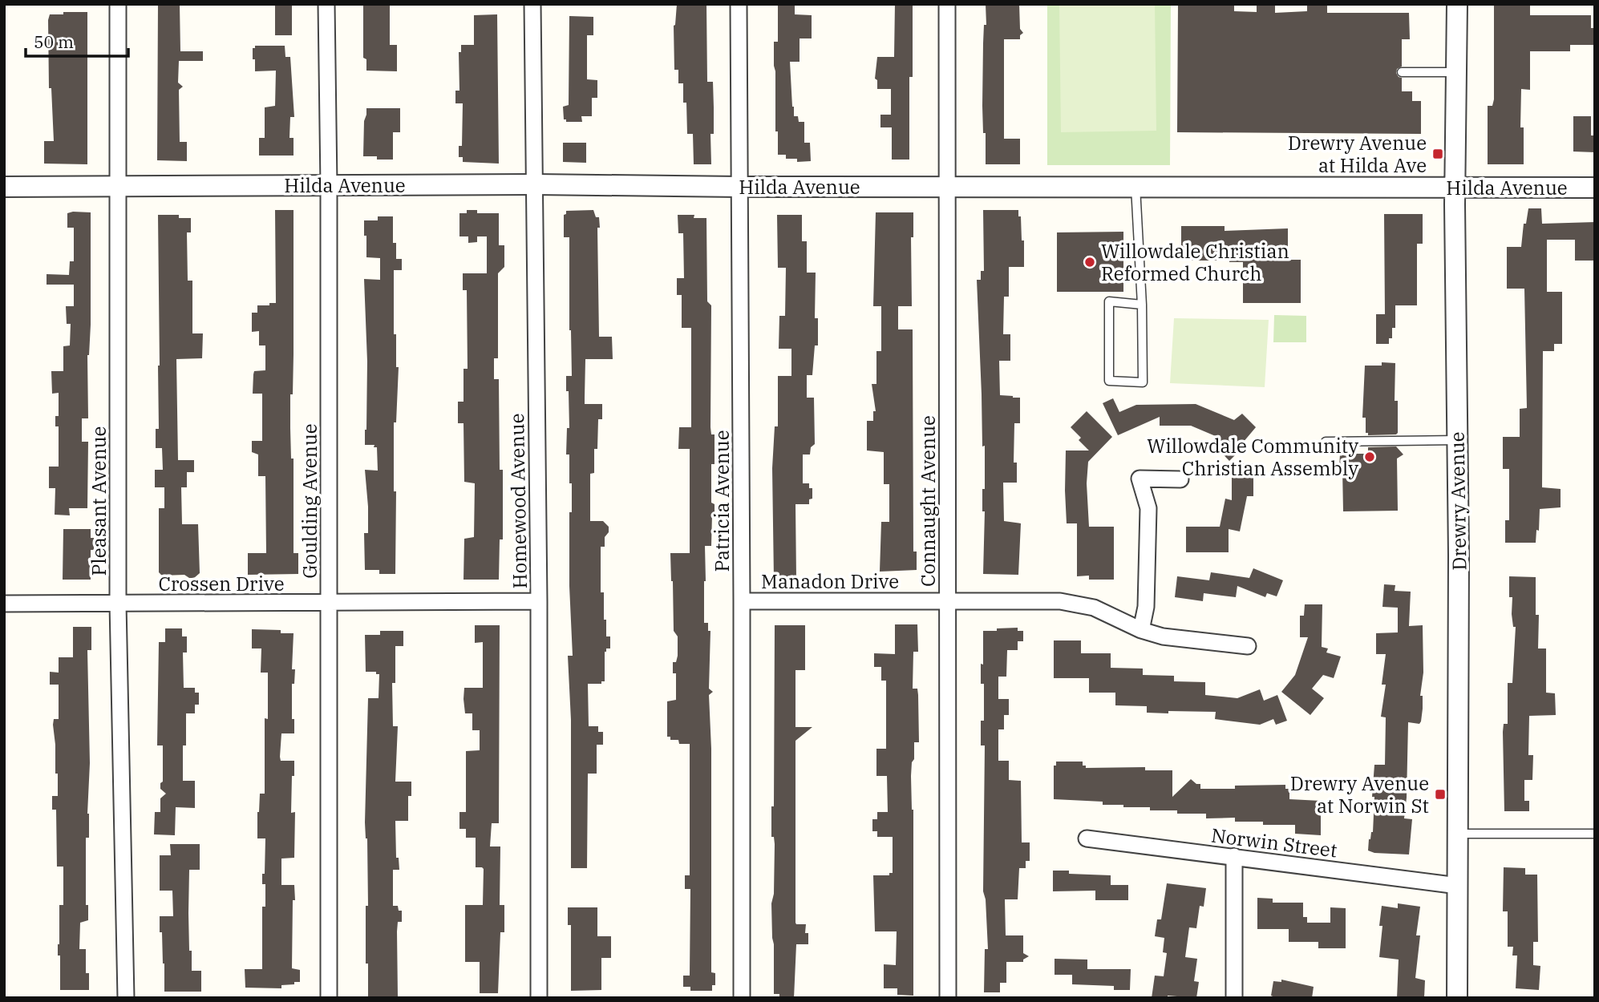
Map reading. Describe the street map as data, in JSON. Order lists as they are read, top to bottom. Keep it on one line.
{"streets":{"street":["Hilda Avenue","Pleasant Avenue","Goulding Avenue","Homewood Avenue","Patricia Avenue","Connaught Avenue","Drewry Avenue","Manadon Drive","Crossen Drive","Norwin Street"]},"crossings":[["Hilda Avenue","Pleasant Avenue"],["Hilda Avenue","Goulding Avenue"],["Hilda Avenue","Homewood Avenue"],["Hilda Avenue","Patricia Avenue"],["Hilda Avenue","Connaught Avenue"],["Hilda Avenue","Drewry Avenue"],["Pleasant Avenue","Crossen Drive"],["Goulding Avenue","Crossen Drive"],["Homewood Avenue","Crossen Drive"],["Patricia Avenue","Manadon Drive"],["Connaught Avenue","Manadon Drive"],["Drewry Avenue","Norwin Street"]],"places":{"transit":["Drewry Avenue at Hilda Ave","Drewry Avenue at Norwin St"],"other":["Willowdale Christian Reformed Church","Willowdale Community Christian Assembly"]},"scale_bar":"50 m"}
